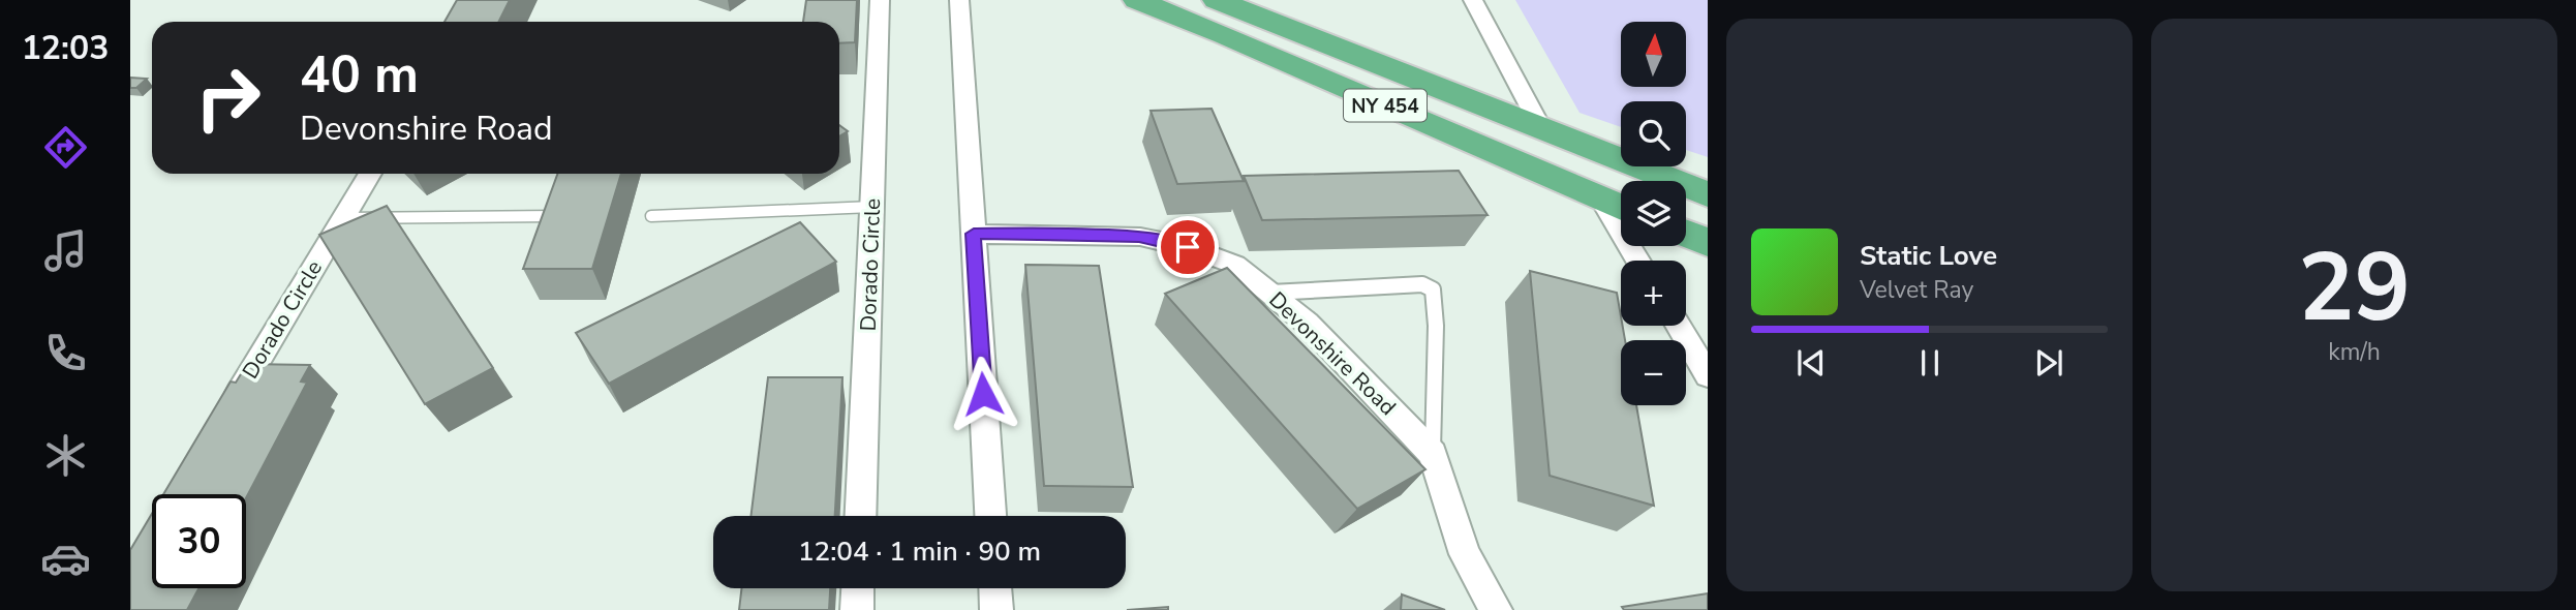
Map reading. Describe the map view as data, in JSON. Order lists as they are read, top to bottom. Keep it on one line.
{"streets":{"highway":["NY 454"],"street":["Dorado Circle","Devonshire Road"]},"north":"top","page":{"tabs":"12:03","tile":["29","km/h"],"map_buttons":["+","−"],"turn":["40 m","Devonshire Road"],"song":["Static Love","Velvet Ray"],"limit":"30","trip":"12:04 · 1 min · 90 m"}}
